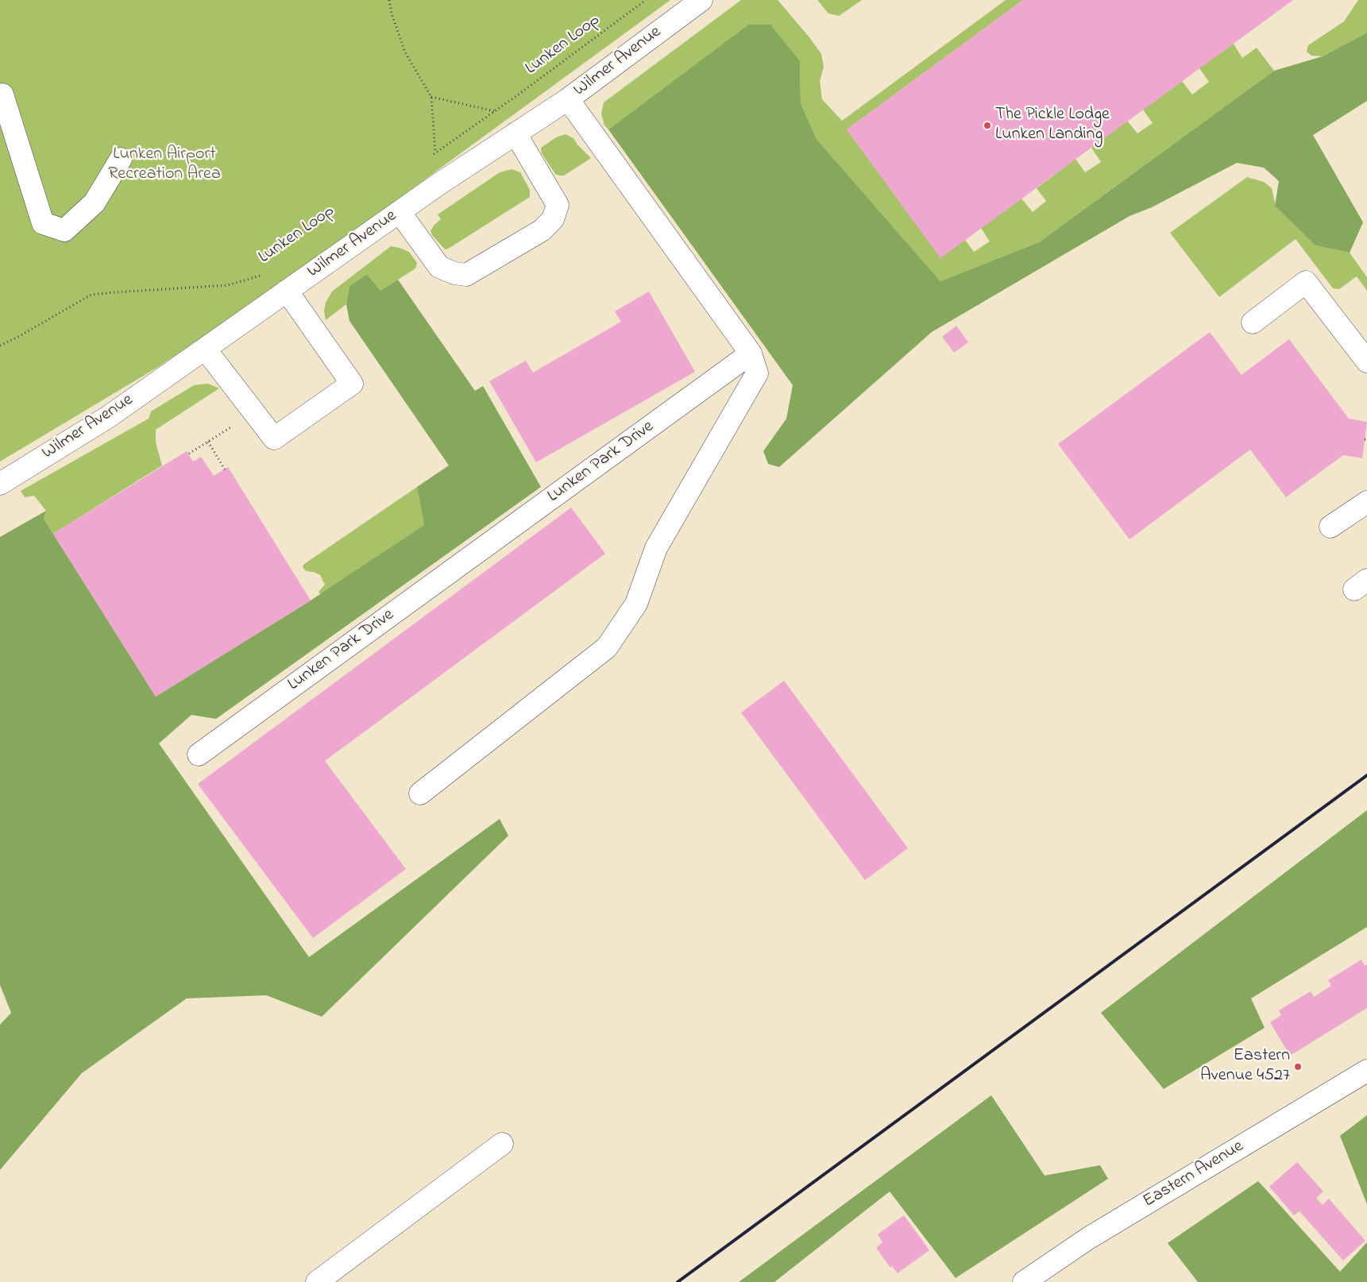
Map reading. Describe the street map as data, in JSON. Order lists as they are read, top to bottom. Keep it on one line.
{"streets":{"street":["Wilmer Avenue","Lunken Park Drive","Eastern Avenue"],"path":["Lunken Loop"]},"parks":["Lunken Airport Recreation Area"],"places":["The Pickle Lodge Lunken Landing","Eastern Avenue 4527"]}
